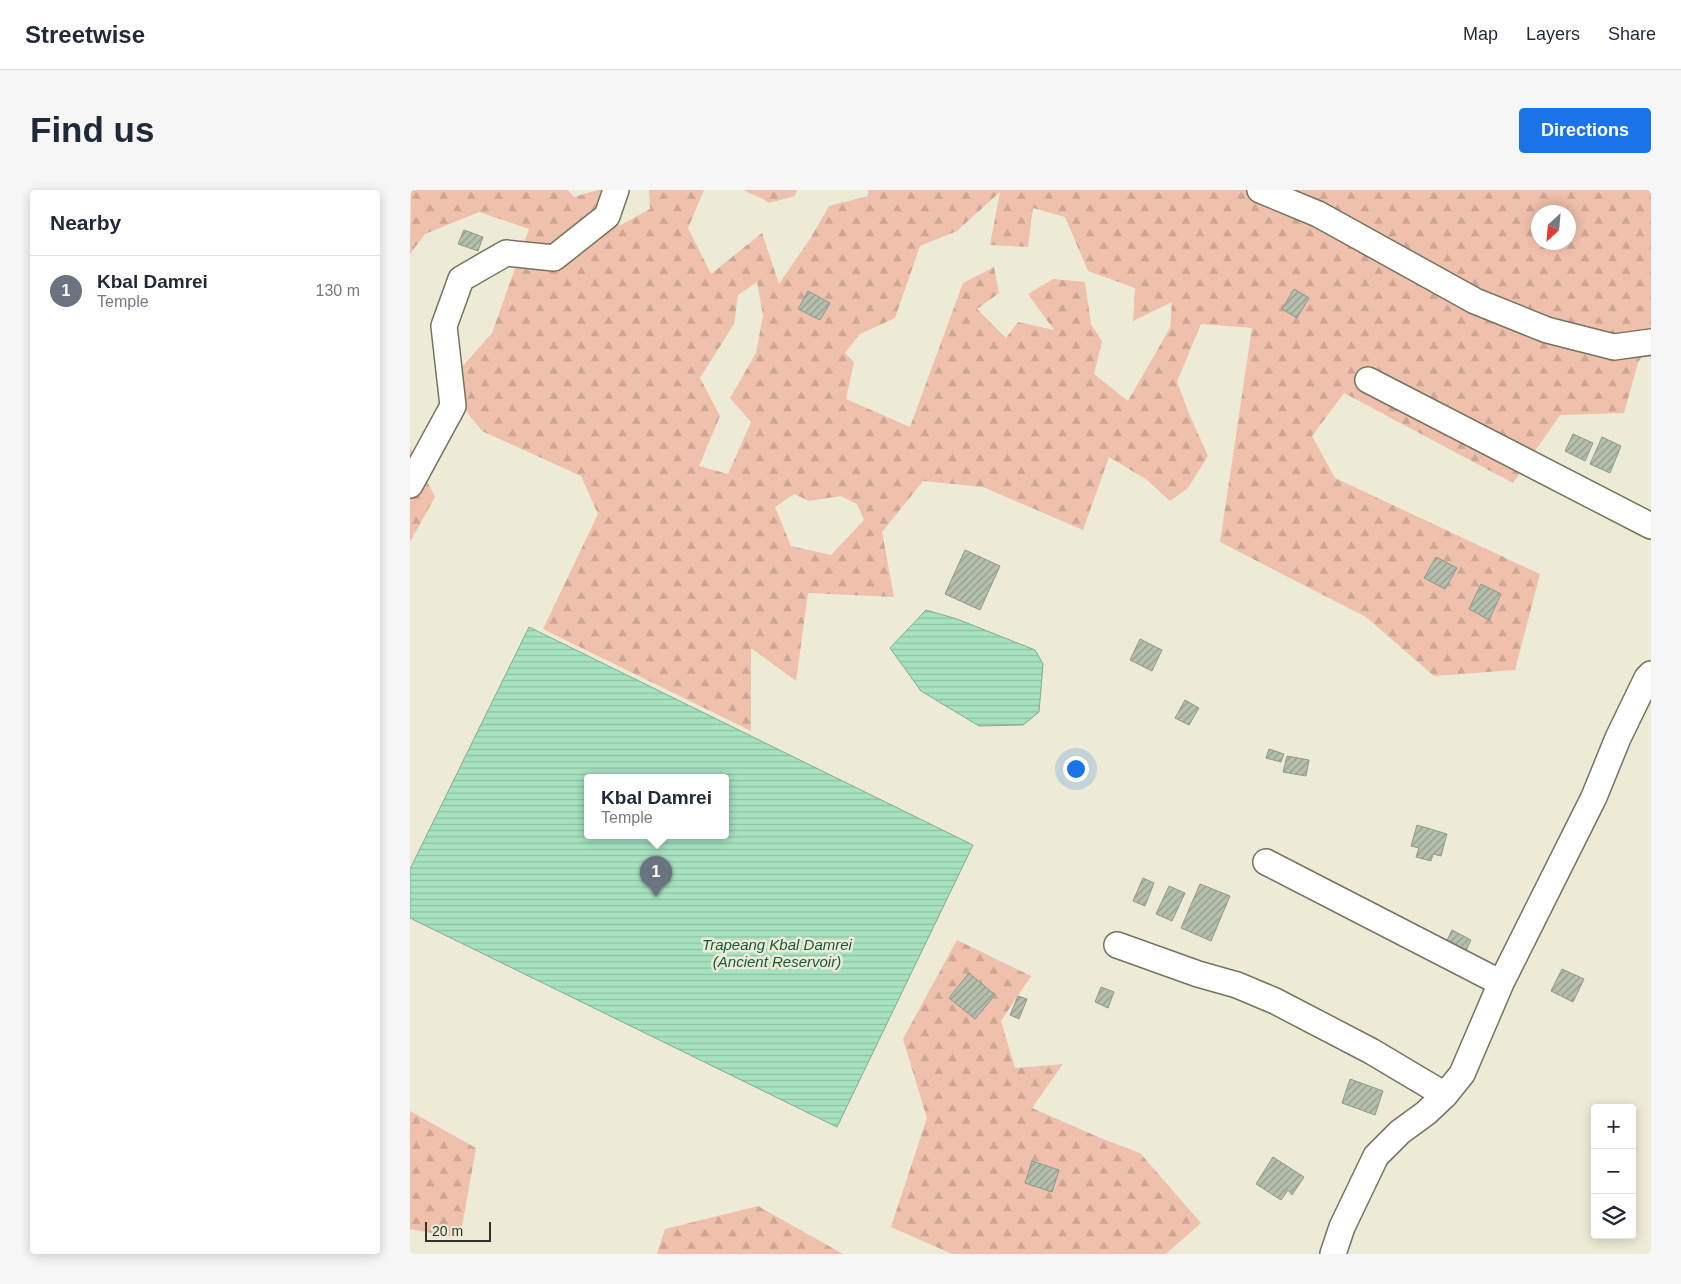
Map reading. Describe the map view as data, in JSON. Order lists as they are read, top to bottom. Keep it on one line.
{"water":["Trapeang Kbal Damrei (Ancient Reservoir)"],"scale_bar":"20 m","north":"bottom left","page":{"header":"Streetwise","nav":["Map","Layers","Share"],"buttons":"Directions","title":"Find us","heading":"Nearby","list":[{"mark":"1","name":"Kbal Damrei","note":"Temple","value":"130 m"}],"popup":["Kbal Damrei","Temple"],"pins":"1","map_buttons":["+","−"],"scale":"20 m"}}
